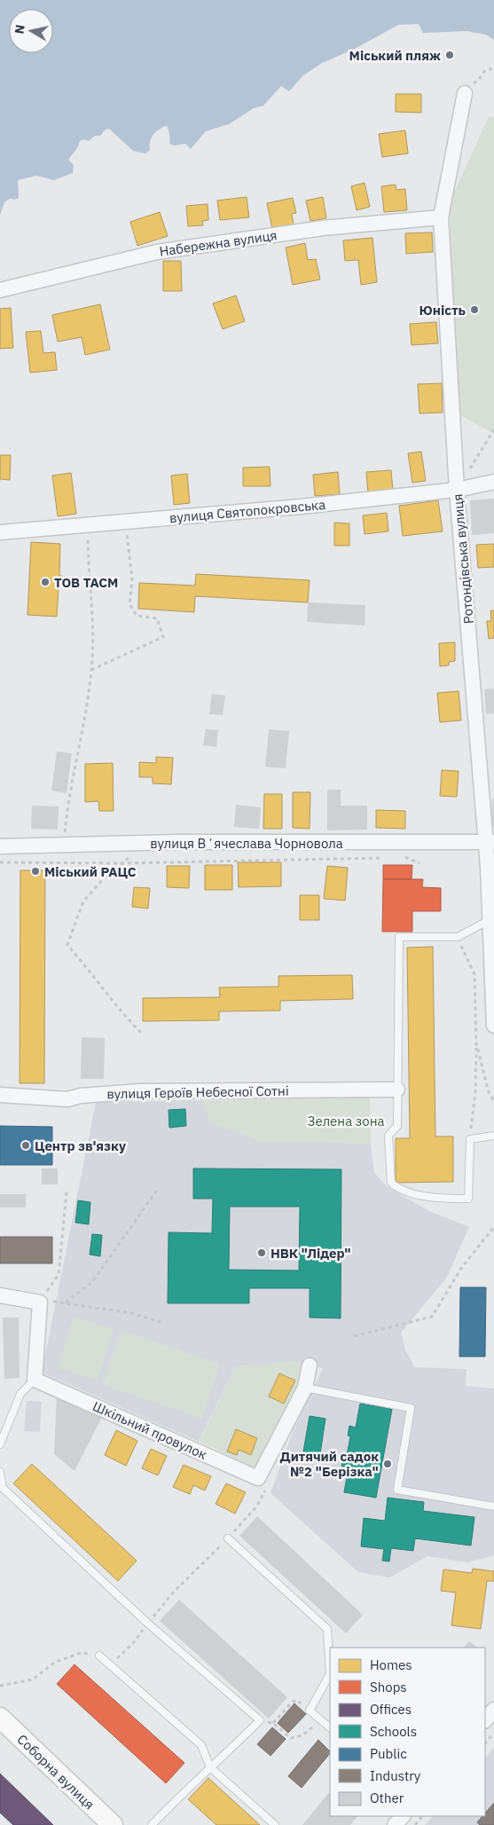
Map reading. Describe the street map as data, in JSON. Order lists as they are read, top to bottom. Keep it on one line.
{"streets":{"main road":["Соборна вулиця"],"street":["Набережна вулиця","вулиця Святопокровська","Ротондівська вулиця","вулиця Вʼячеслава Чорновола","вулиця Героїв Небесної Сотні","Шкільний провулок"]},"crossings":[["Набережна вулиця","Ротондівська вулиця"],["вулиця Святопокровська","Ротондівська вулиця"],["Ротондівська вулиця","вулиця Вʼячеслава Чорновола"]],"parks":["Зелена зона"],"places":["Міський пляж","Юність","ТОВ ТАСМ","Міський РАЦС","Центр зв'язку","НВК \"Лідер\"","Дитячий садок №2 \"Берізка\""],"legend":["Homes","Shops","Offices","Schools","Public","Industry","Other"],"north":"left"}
